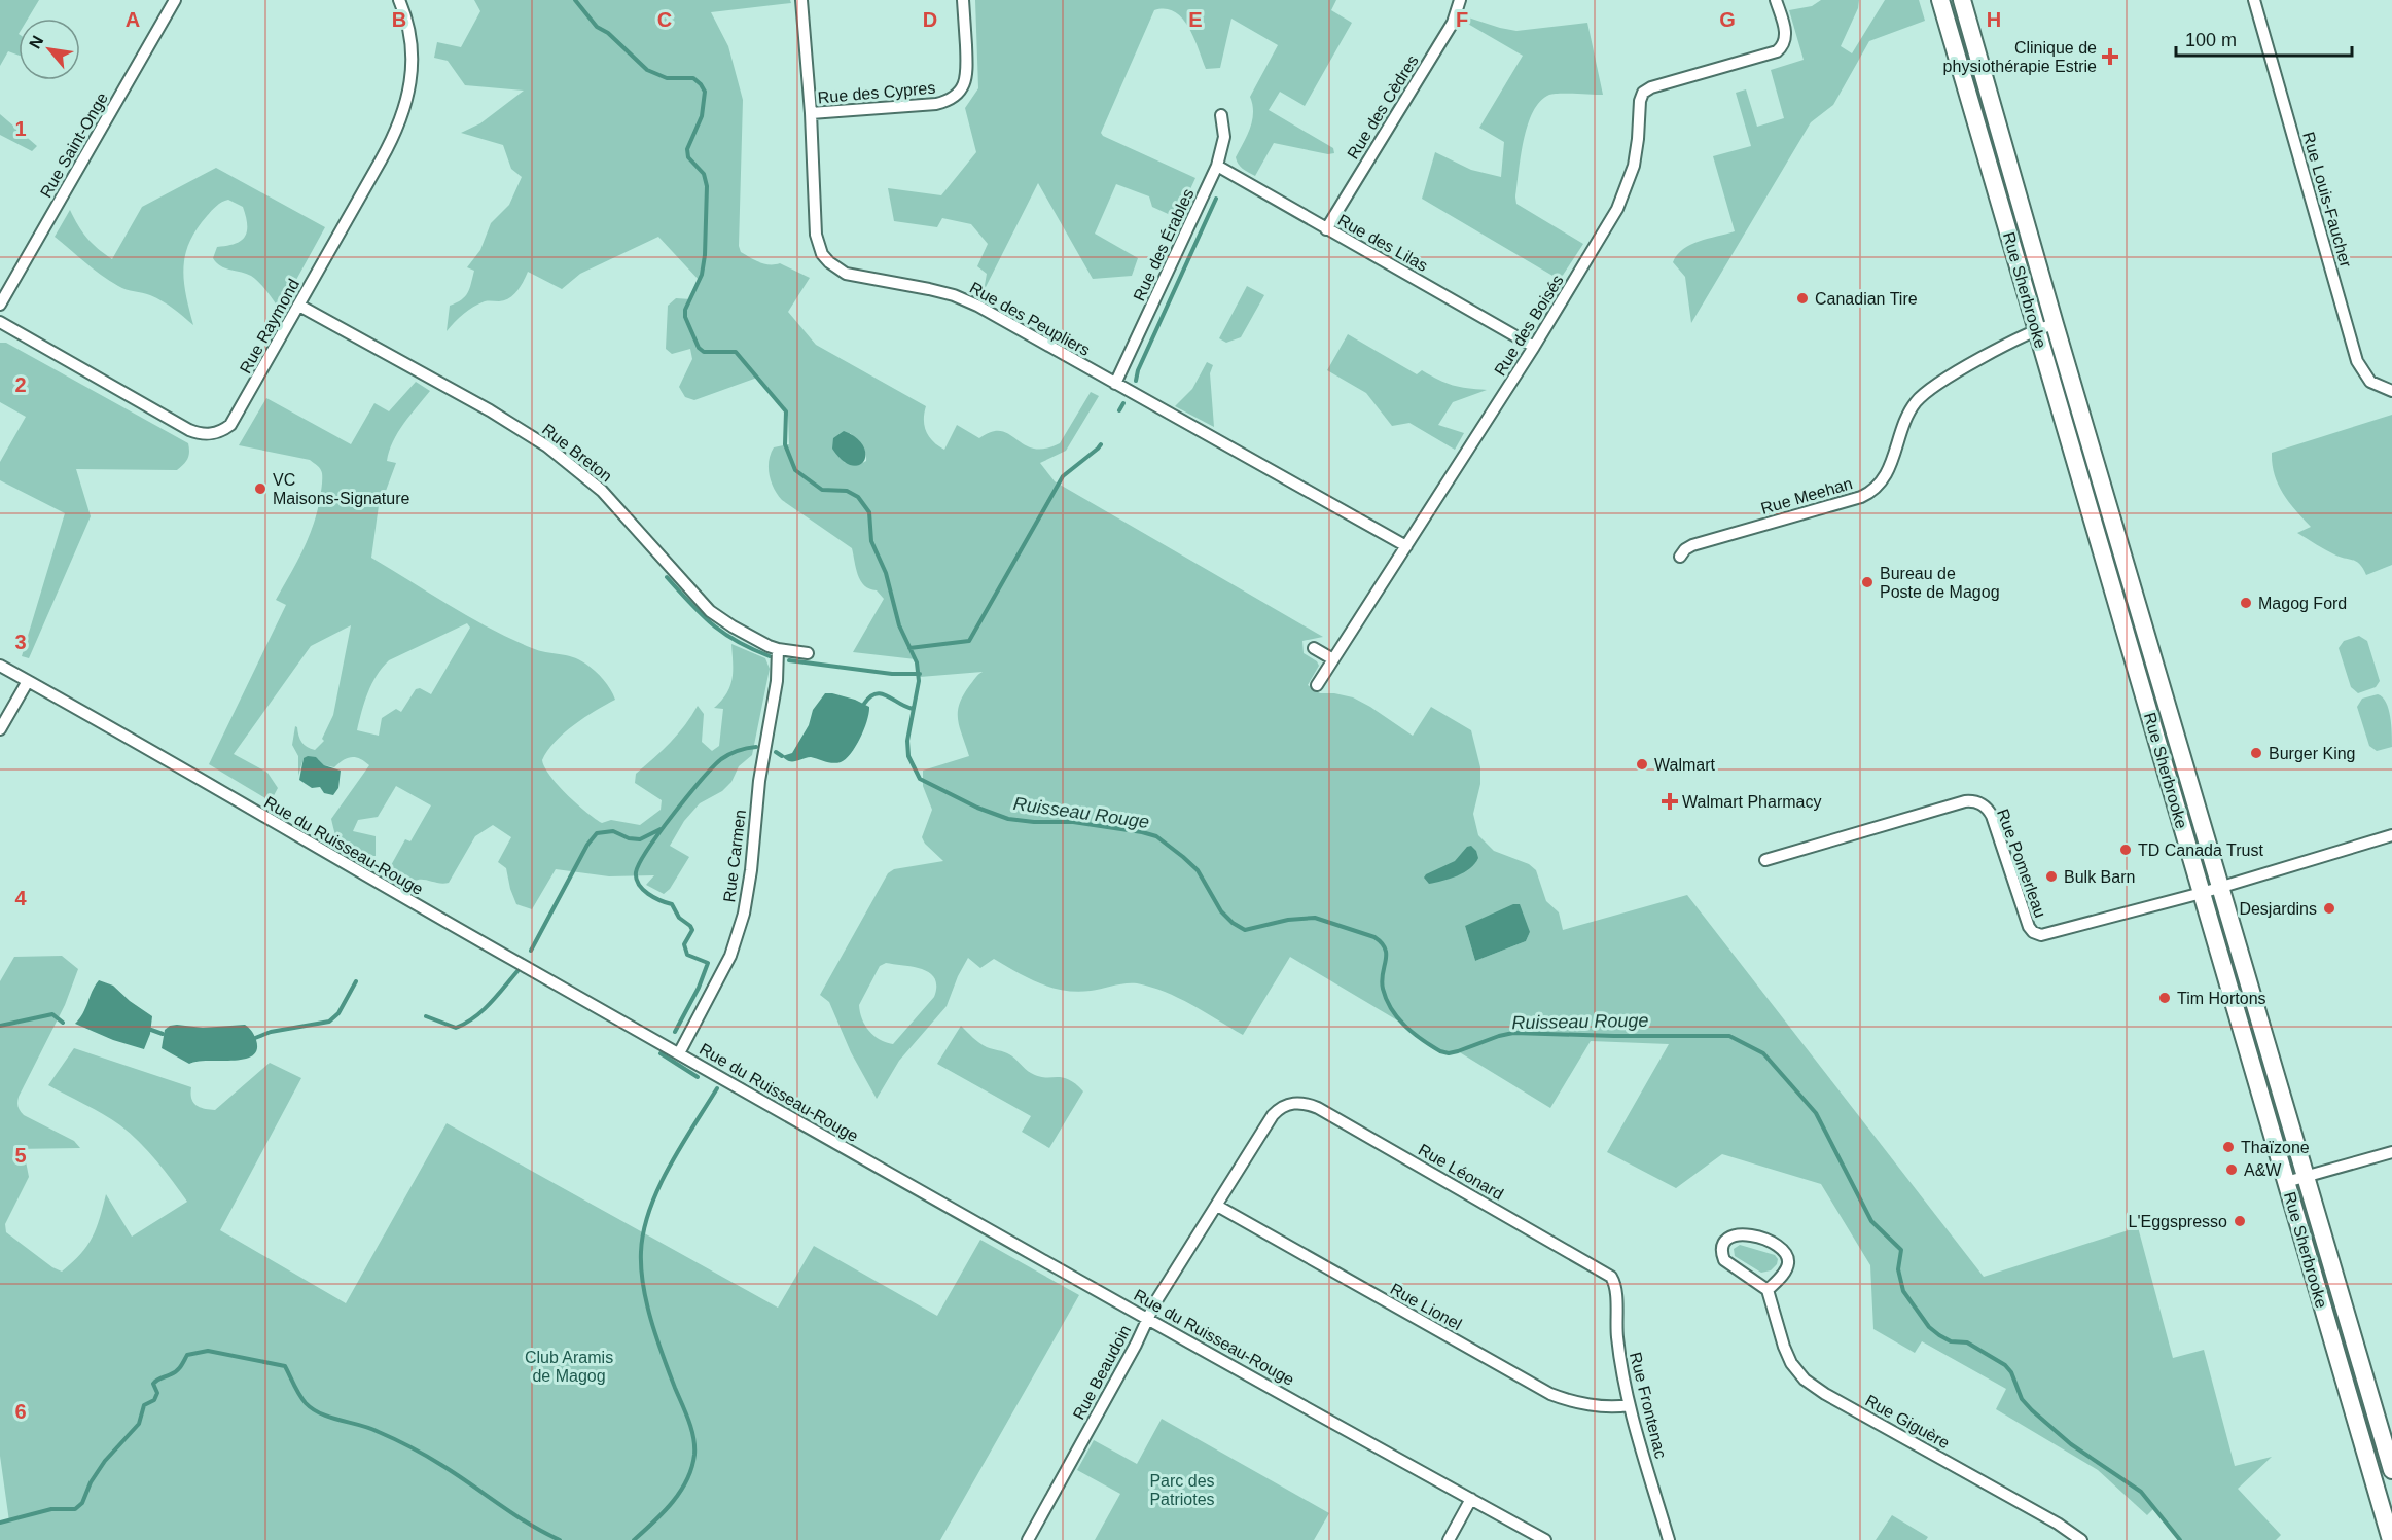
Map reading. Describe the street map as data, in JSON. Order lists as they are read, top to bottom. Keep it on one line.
{"streets":{"main road":["Rue Sherbrooke"],"street":["Rue des Cypres","Rue des Cèdres","Rue Saint-Onge","Rue Louis-Faucher","Rue des Lilas","Rue des Érables","Rue des Peupliers","Rue des Boisés","Rue Raymond","Rue Breton","Rue Meehan","Rue du Ruisseau-Rouge","Rue Carmen","Rue Pomerleau","Rue Léonard","Rue Lionel","Rue Beaudoin","Rue Frontenac","Rue Giguère"]},"crossings":[["Rue des Cypres","Rue des Peupliers"],["Rue des Cèdres","Rue des Lilas"],["Rue des Lilas","Rue des Érables"],["Rue des Lilas","Rue des Boisés"],["Rue des Érables","Rue des Peupliers"],["Rue Sherbrooke","Rue Meehan"],["Rue Sherbrooke","Rue Pomerleau"],["Rue des Peupliers","Rue des Boisés"],["Rue Raymond","Rue Breton"],["Rue Breton","Rue Carmen"],["Rue du Ruisseau-Rouge","Rue Carmen"],["Rue du Ruisseau-Rouge","Rue Beaudoin"],["Rue Léonard","Rue Beaudoin"],["Rue Léonard","Rue Frontenac"],["Rue Lionel","Rue Beaudoin"],["Rue Lionel","Rue Frontenac"]],"water":["Ruisseau Rouge"],"parks":["Club Aramis de Magog","Parc des Patriotes"],"places":{"health":["Clinique de physiothérapie Estrie","Walmart Pharmacy"],"other":["Canadian Tire","VC Maisons-Signature","Bureau de Poste de Magog","Magog Ford","Burger King","Walmart","TD Canada Trust","Bulk Barn","Desjardins","Tim Hortons","Thaïzone","A&W","L'Eggspresso"]},"scale_bar":"100 m","north":"top left","grid":{"columns":["A","B","C","D","E","F","G","H"],"rows":["1","2","3","4","5","6"]}}
